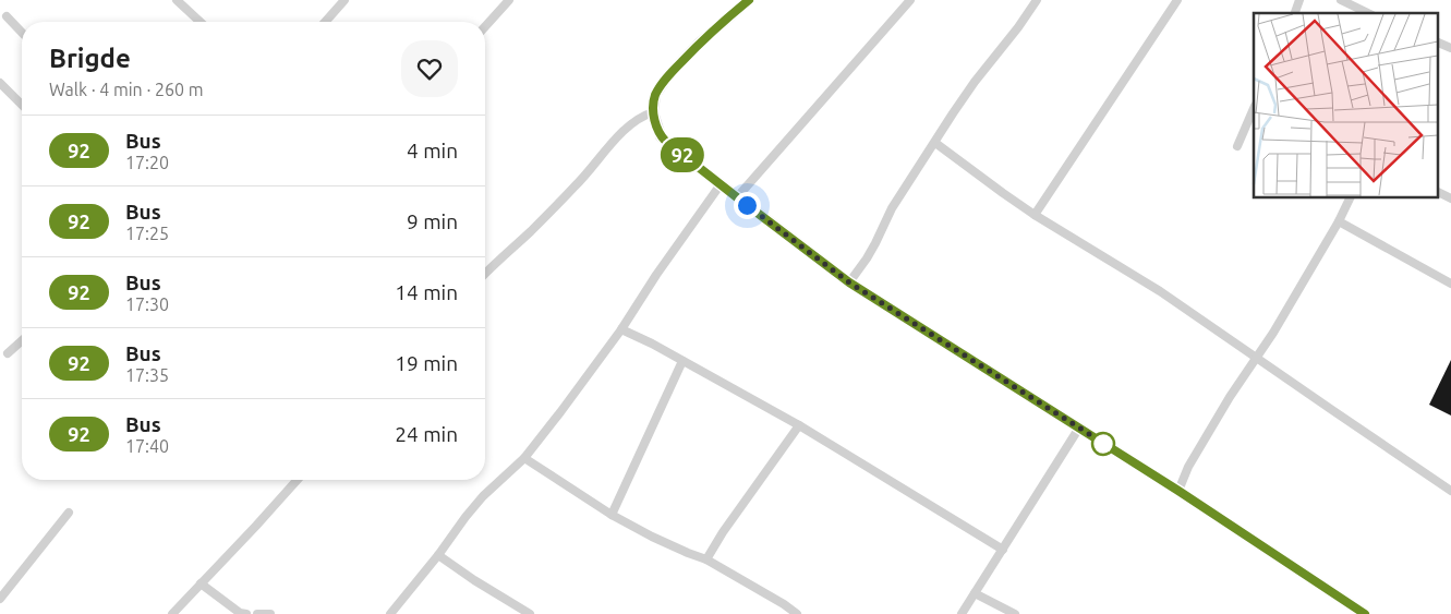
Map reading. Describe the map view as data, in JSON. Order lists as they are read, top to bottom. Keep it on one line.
{"lines":["bus line 92"],"page":{"on_map":"92","heading":["Brigde","Walk · 4 min · 260 m"],"list":[{"mark":"92","name":"Bus","note":"17:20","value":"4 min"},{"mark":"92","name":"Bus","note":"17:25","value":"9 min"},{"mark":"92","name":"Bus","note":"17:30","value":"14 min"},{"mark":"92","name":"Bus","note":"17:35","value":"19 min"},{"mark":"92","name":"Bus","note":"17:40","value":"24 min"}]}}
